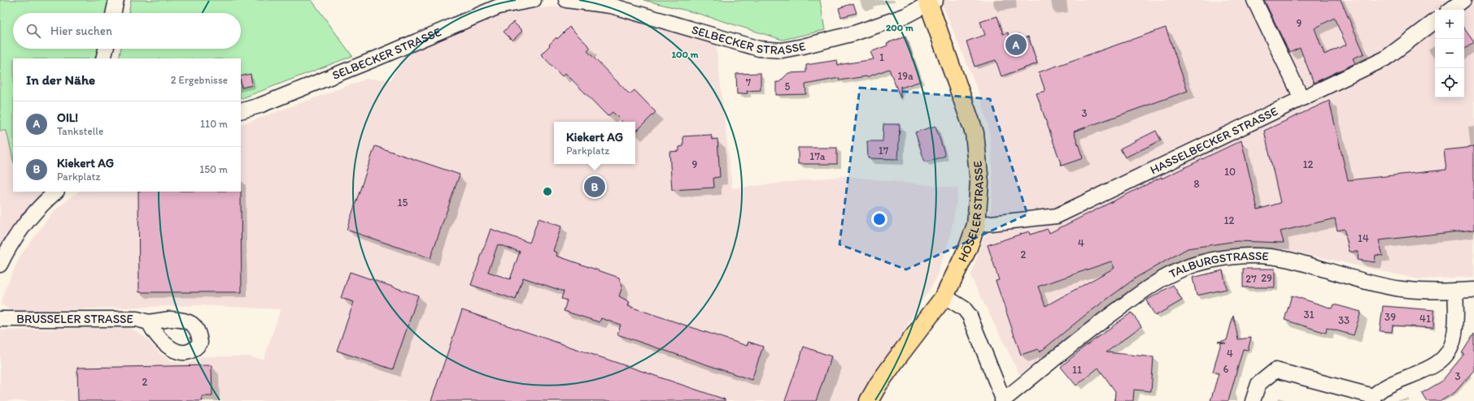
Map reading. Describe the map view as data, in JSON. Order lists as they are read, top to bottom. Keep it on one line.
{"streets":{"main road":["HÖSELER STRASSE"],"street":["SELBECKER STRASSE","HASSELBECKER STRASSE","TALBURGSTRASSE","BRÜSSELER STRASSE"]},"crossings":[["SELBECKER STRASSE","HÖSELER STRASSE"],["HASSELBECKER STRASSE","HÖSELER STRASSE"]],"house_numbers":["9","1","19a","7","5","3","17","17a","9","12","10","8","15","12","14","4","2","29","27","31","39","41","33","4","6","11","3","2"],"page":{"map_buttons":["+","−"],"search":"Hier suchen","pins":["A","B"],"heading":["In der Nähe","2 Ergebnisse"],"list":[{"mark":"A","name":"OIL!","note":"Tankstelle","value":"110 m"},{"mark":"B","name":"Kiekert AG","note":"Parkplatz","value":"150 m"}],"popup":["Kiekert AG","Parkplatz"]},"rings":["200 m","100 m"]}
